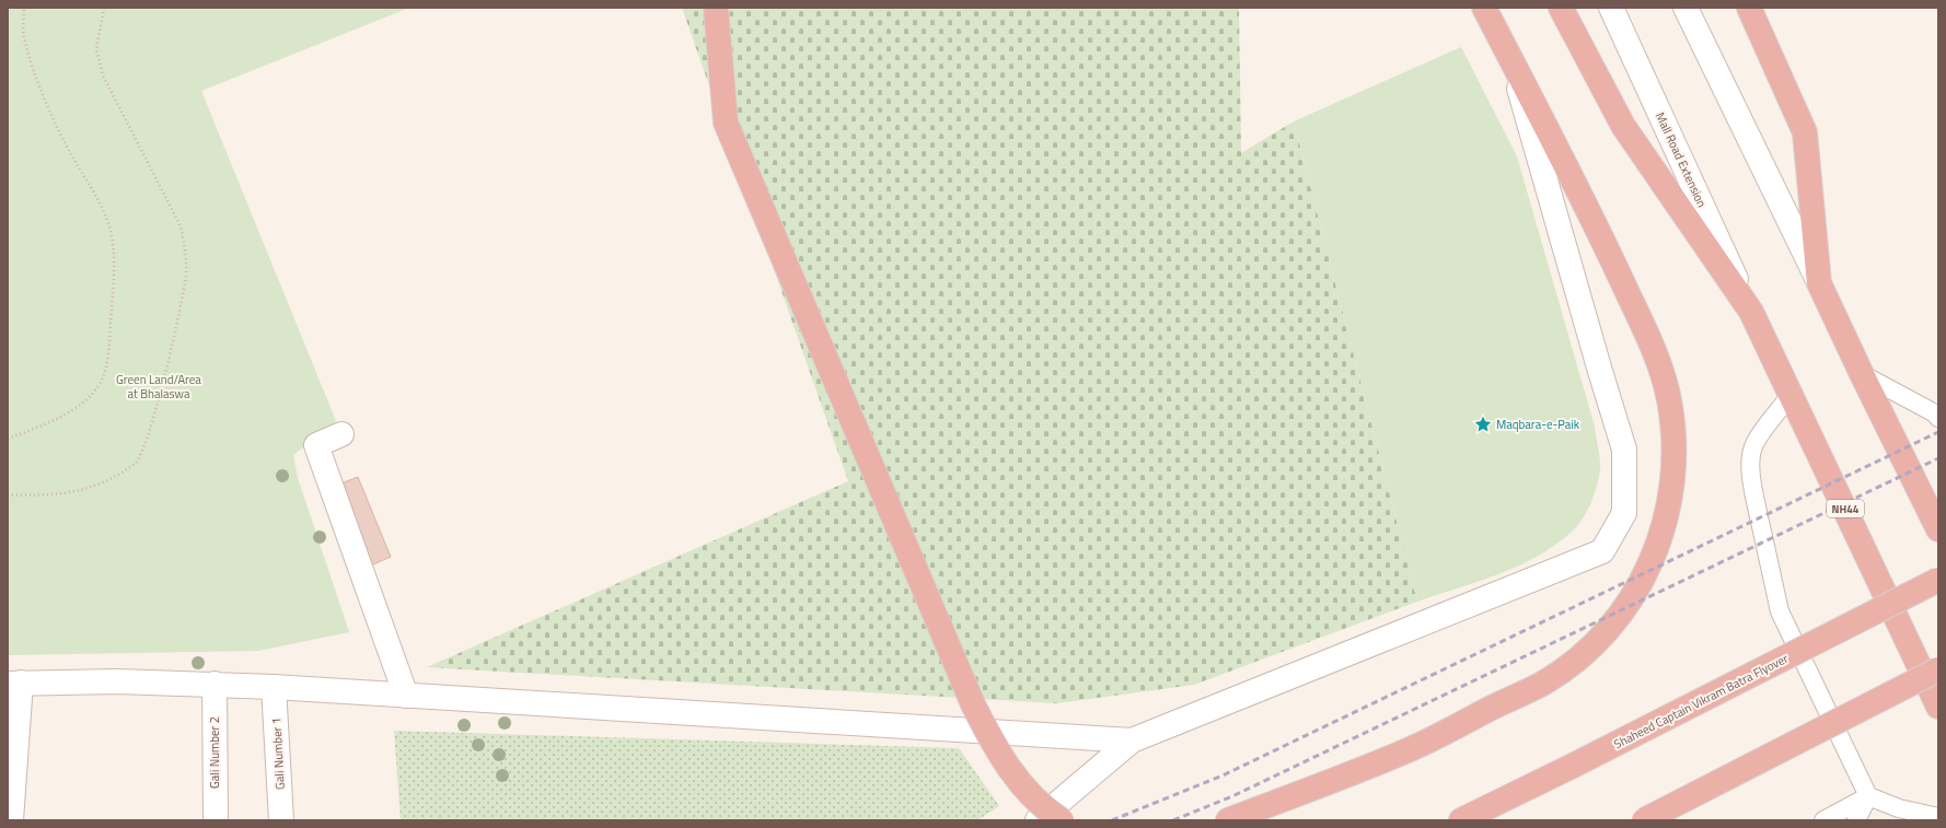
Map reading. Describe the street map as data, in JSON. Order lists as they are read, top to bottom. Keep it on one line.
{"streets":{"highway":["NH44","Shaheed Captain Vikram Batra Flyover"],"street":["Mall Road Extension","Gali Number 2","Gali Number 1"]},"crossings":[["Mall Road Extension","NH44"]],"parks":["Green Land/Area at Bhalaswa"],"places":{"place":["Maqbara-e-Paik"]}}
